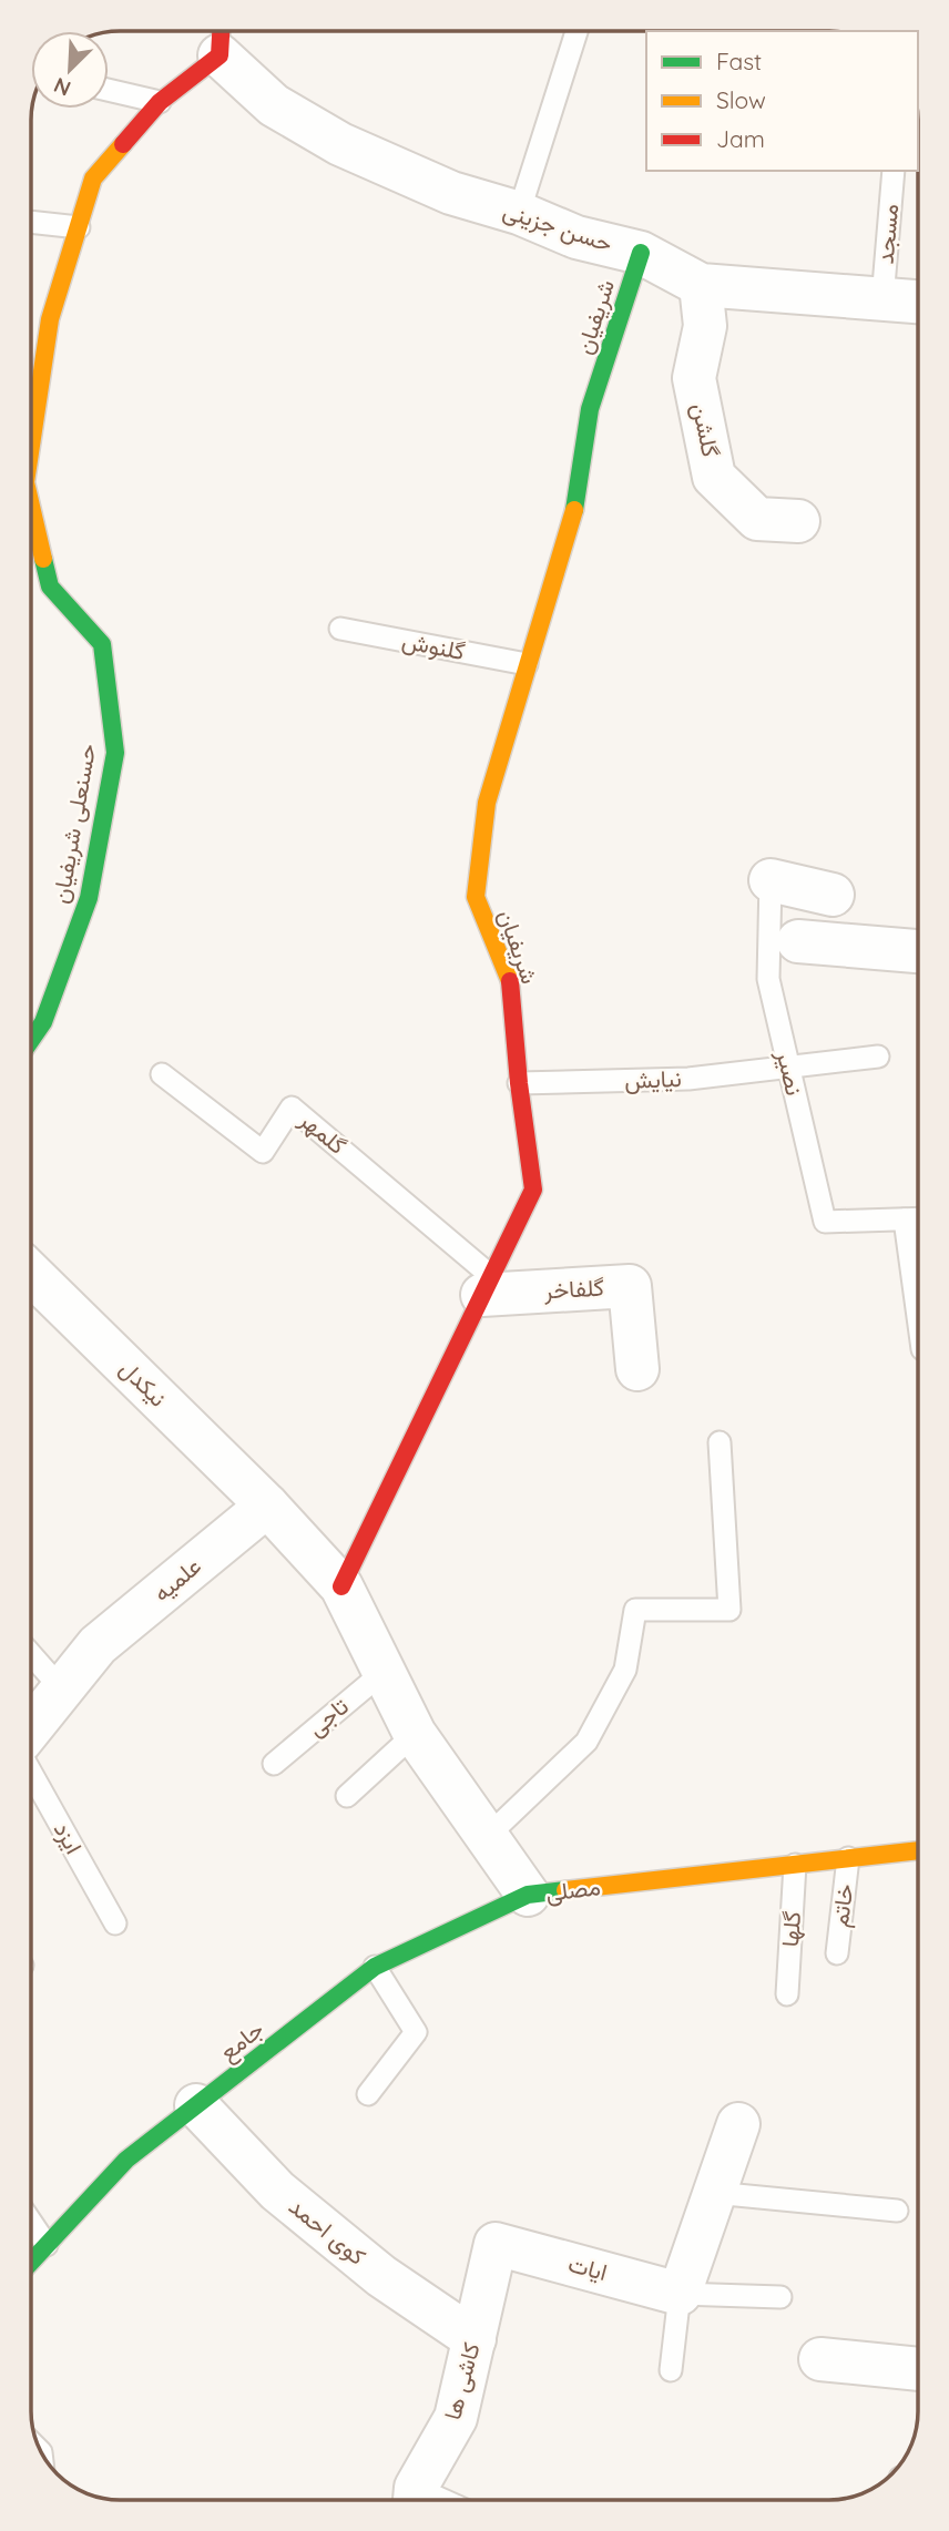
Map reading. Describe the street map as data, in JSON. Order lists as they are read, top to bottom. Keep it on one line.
{"streets":{"street":["حسن جزینی","شریفیان","گلشن","حسنعلی شریفیان","نصیر","گلفاخر","نیکدل","علمیه","مصلی","جامع","کوی احمد","ایات","کاشی ها"],"lane":["مسجد","گلنوش","نیایش","گلمهر","تاجی","ایزد","خاتم","گلها"]},"crossings":[["حسن جزینی","مسجد"],["حسن جزینی","شریفیان"],["حسن جزینی","گلشن"],["حسن جزینی","حسنعلی شریفیان"],["شریفیان","گلنوش"],["شریفیان","نیایش"],["شریفیان","گلمهر"],["شریفیان","گلفاخر"],["شریفیان","مصلی"],["نصیر","نیایش"],["گلمهر","گلفاخر"],["نیکدل","علمیه"],["علمیه","ایزد"],["تاجی","مصلی"],["مصلی","خاتم"],["مصلی","گلها"],["مصلی","جامع"],["جامع","کوی احمد"],["کوی احمد","کاشی ها"],["ایات","کاشی ها"]],"legend":["Fast","Slow","Jam"],"north":"bottom left"}
